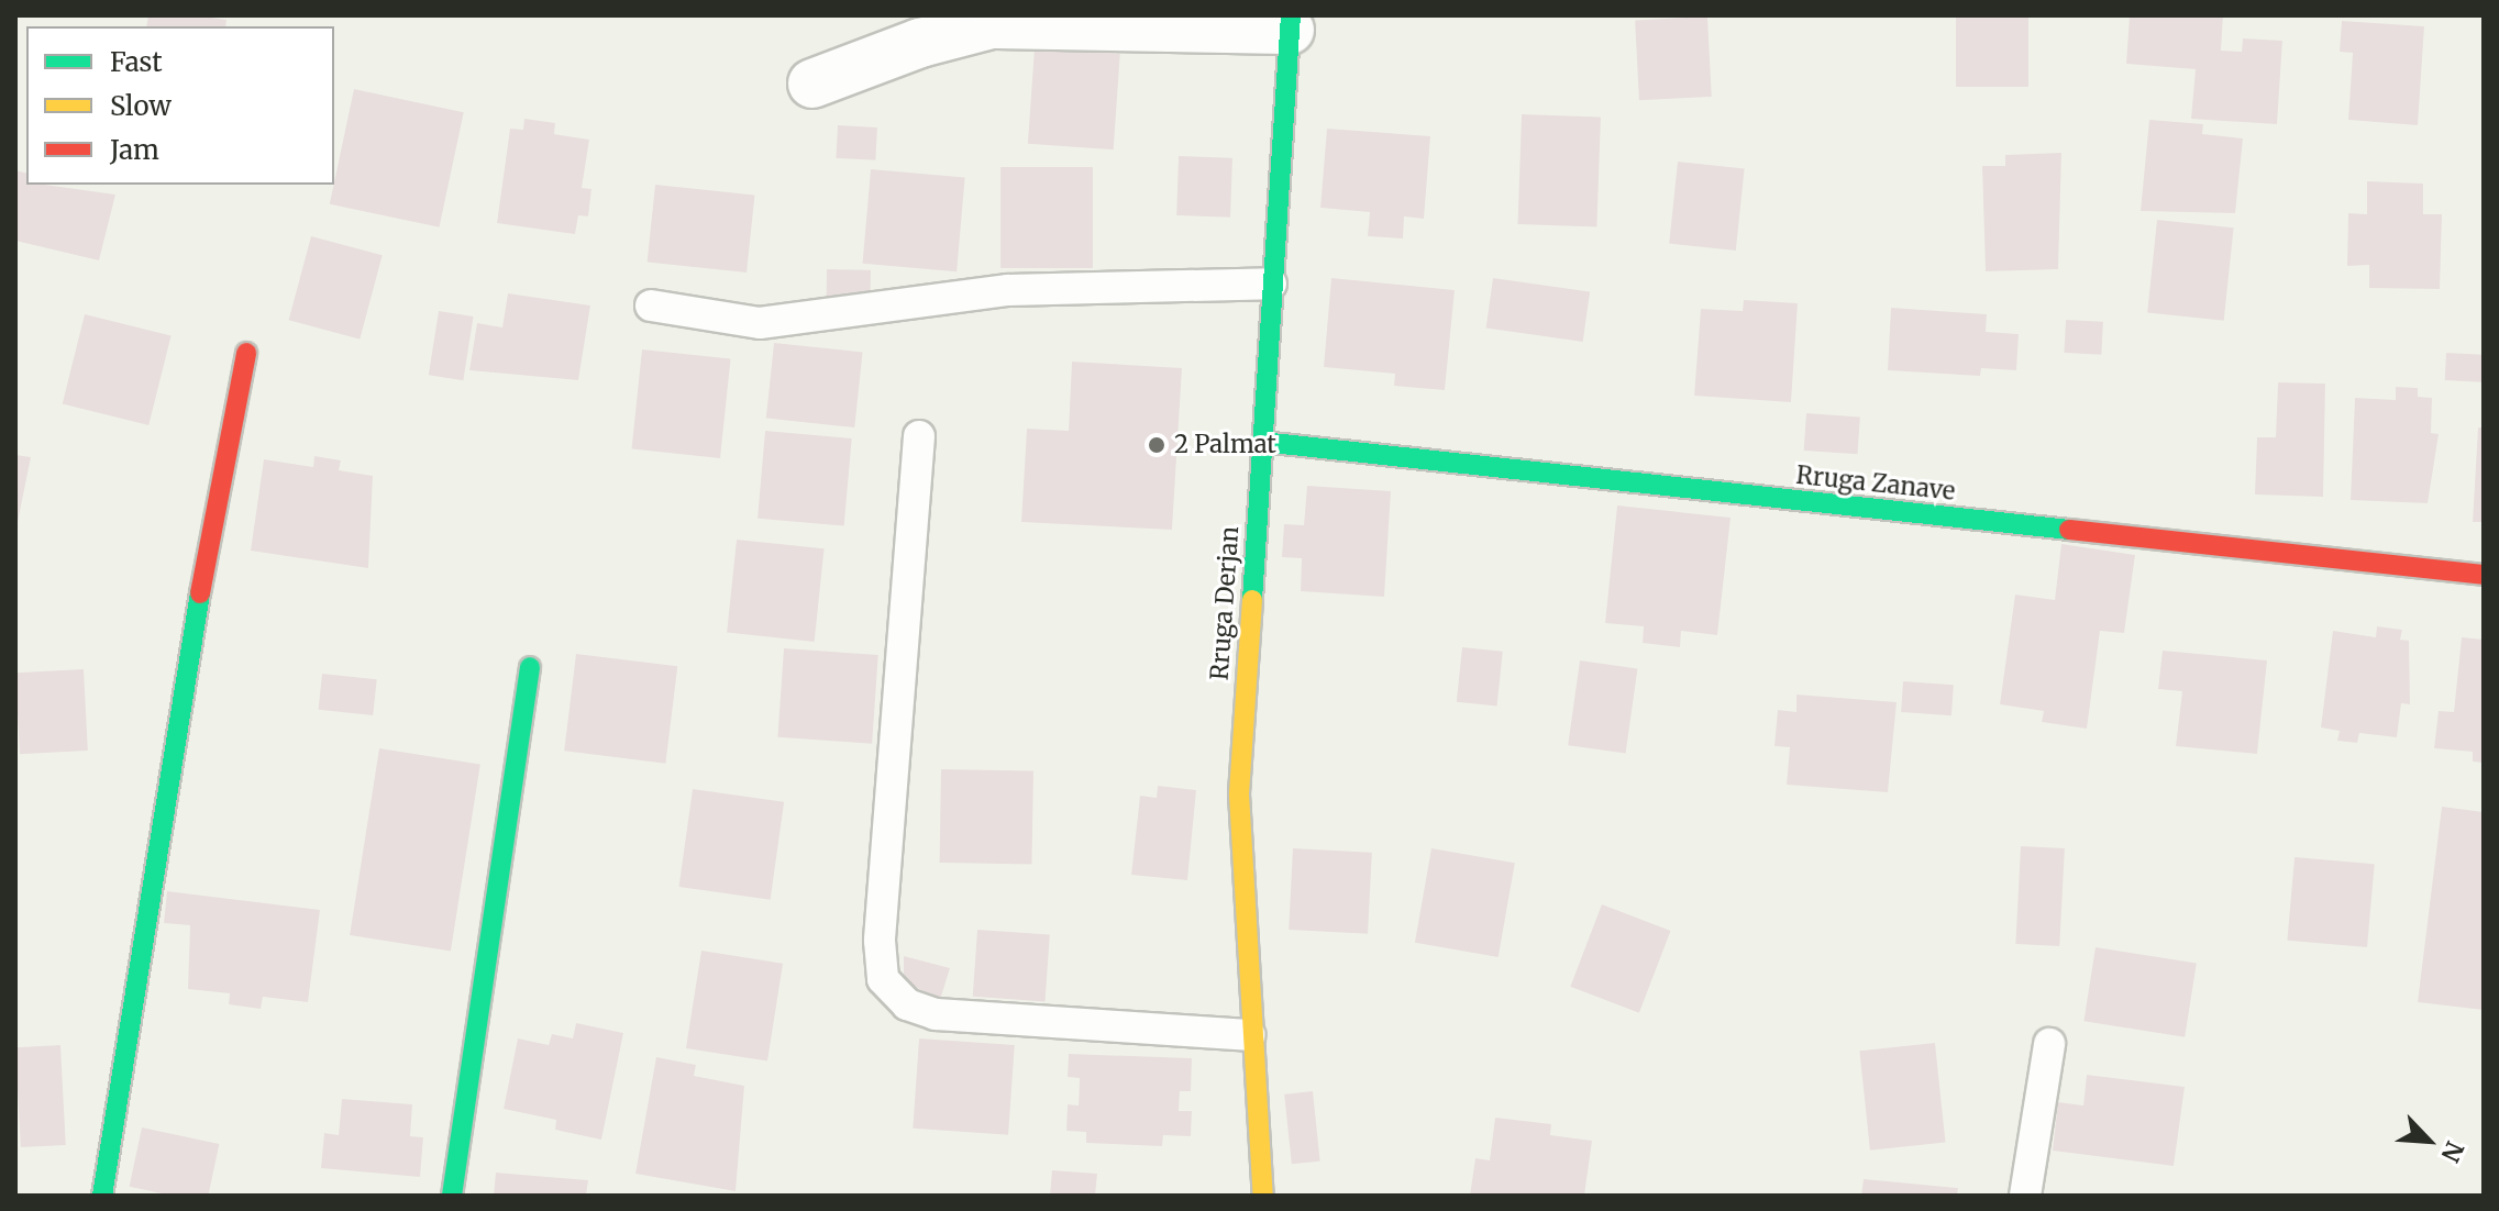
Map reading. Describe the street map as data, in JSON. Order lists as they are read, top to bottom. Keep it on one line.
{"streets":{"street":["Rruga Zanave","Rruga Derjan"]},"crossings":[["Rruga Zanave","Rruga Derjan"]],"places":["2 Palmat"],"legend":["Fast","Slow","Jam"],"north":"bottom right"}
